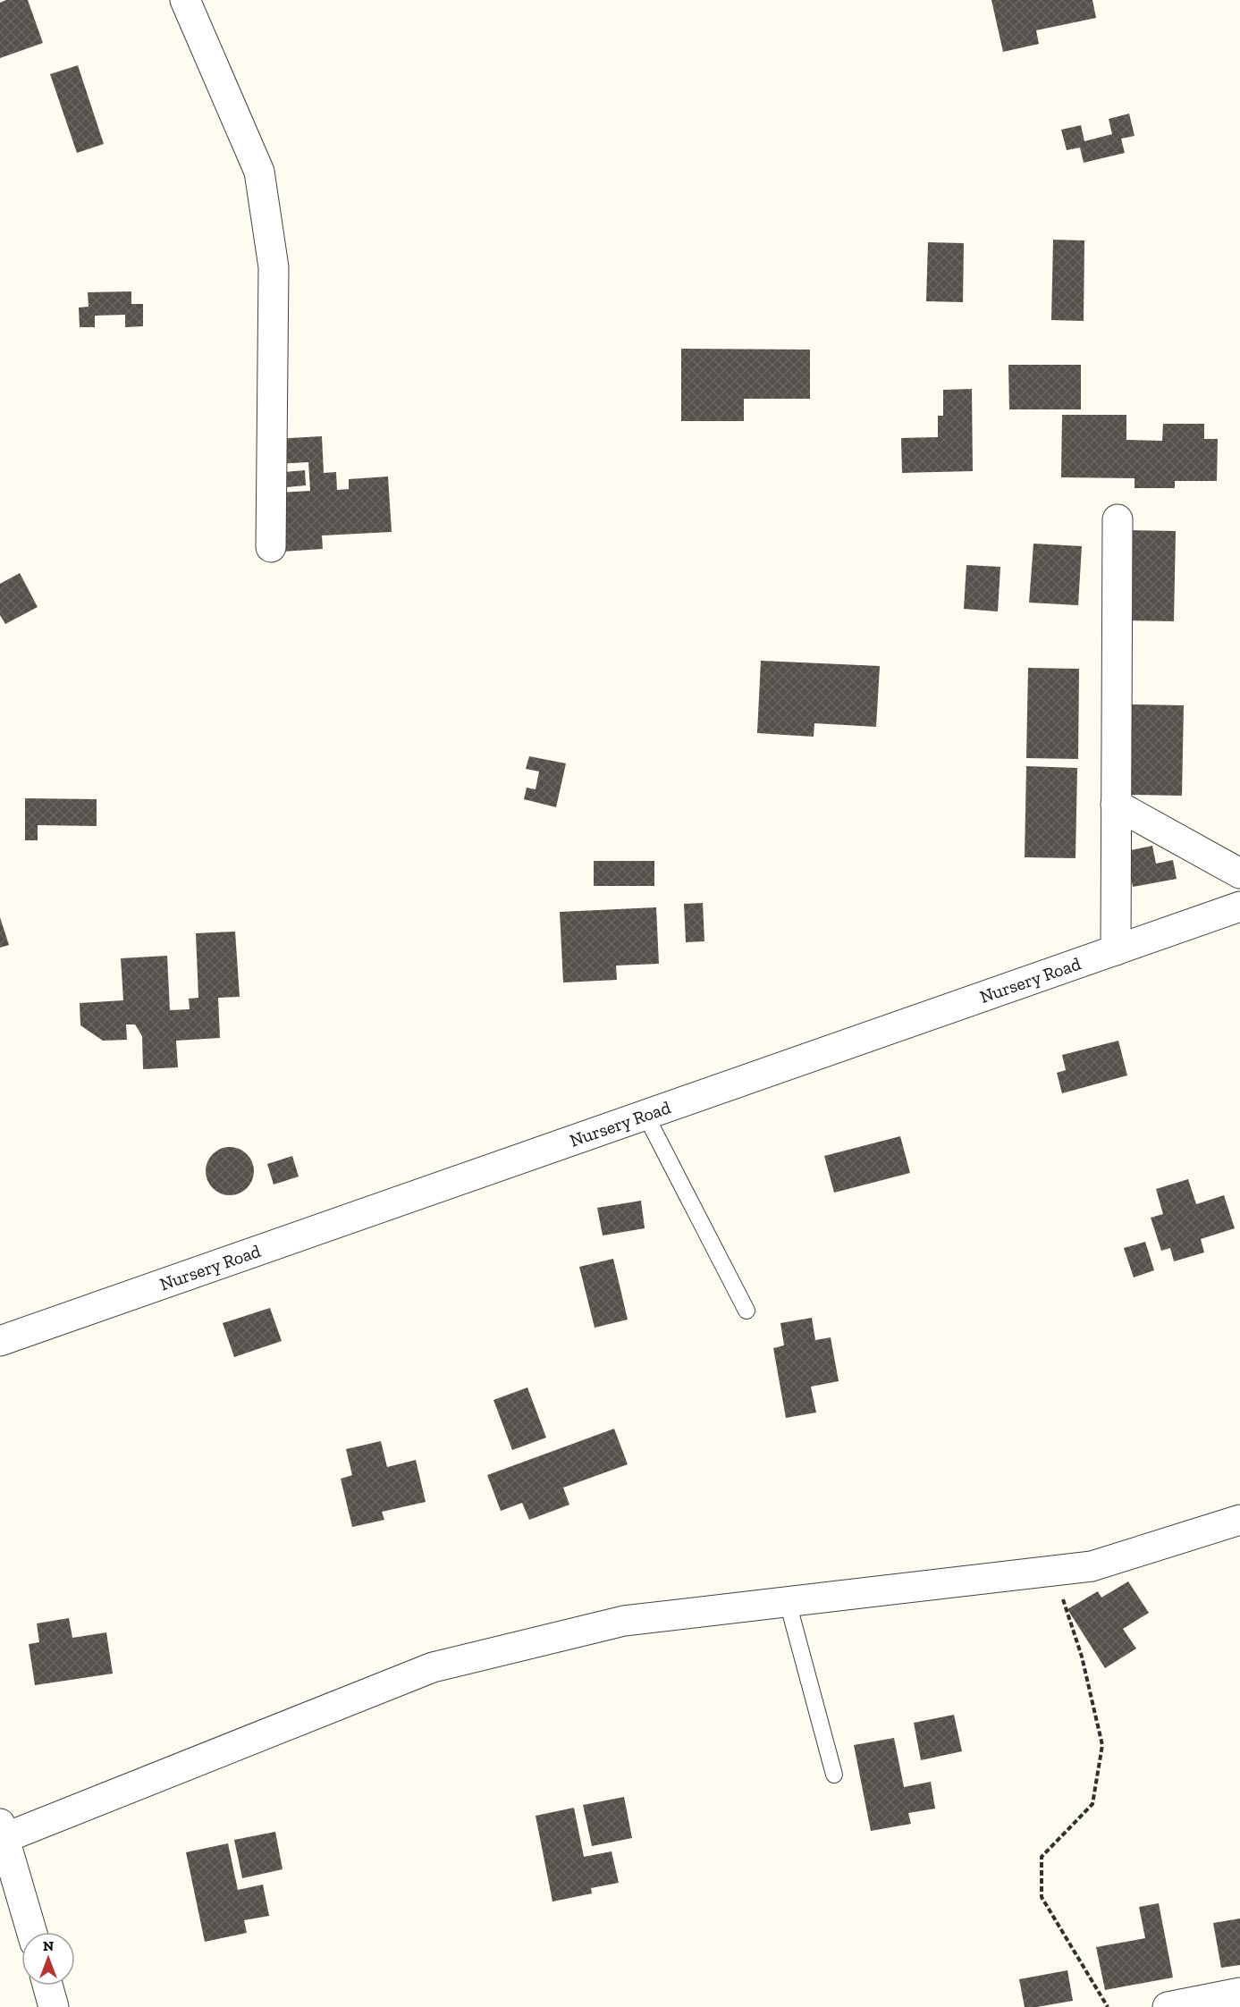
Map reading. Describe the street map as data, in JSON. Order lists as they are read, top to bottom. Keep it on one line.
{"streets":{"street":["Nursery Road"]},"north":"top"}
